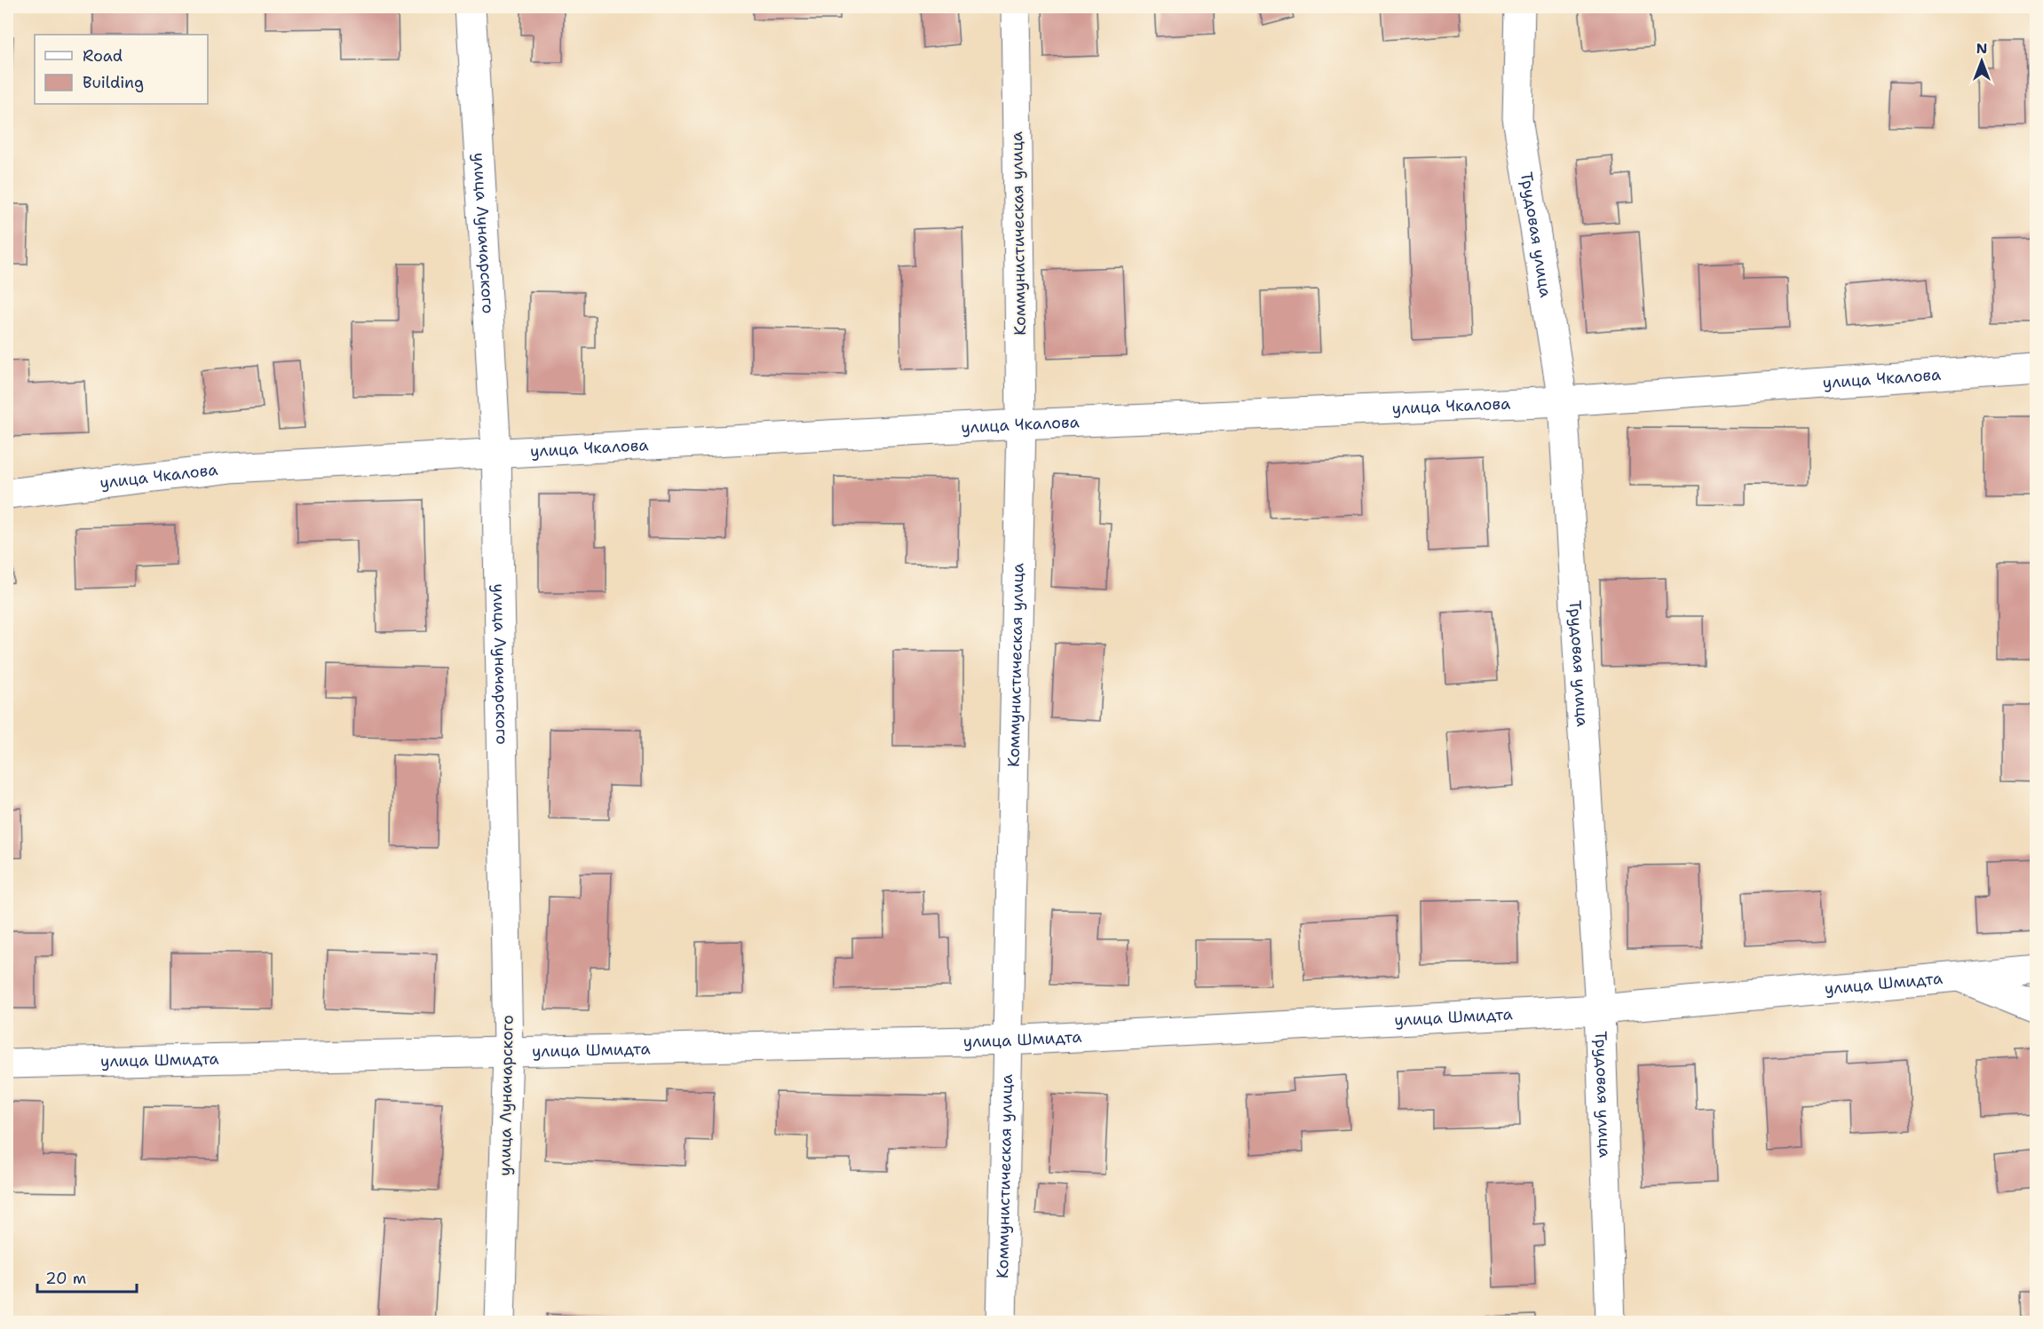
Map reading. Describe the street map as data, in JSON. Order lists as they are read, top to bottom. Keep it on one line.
{"streets":{"street":["улица Луначарского","Коммунистическая улица","Трудовая улица","улица Чкалова","улица Шмидта"]},"crossings":[["улица Луначарского","улица Чкалова"],["улица Луначарского","улица Шмидта"],["Коммунистическая улица","улица Чкалова"],["Коммунистическая улица","улица Шмидта"],["Трудовая улица","улица Чкалова"],["Трудовая улица","улица Шмидта"]],"legend":["Road","Building"],"scale_bar":"20 m","north":"top"}
